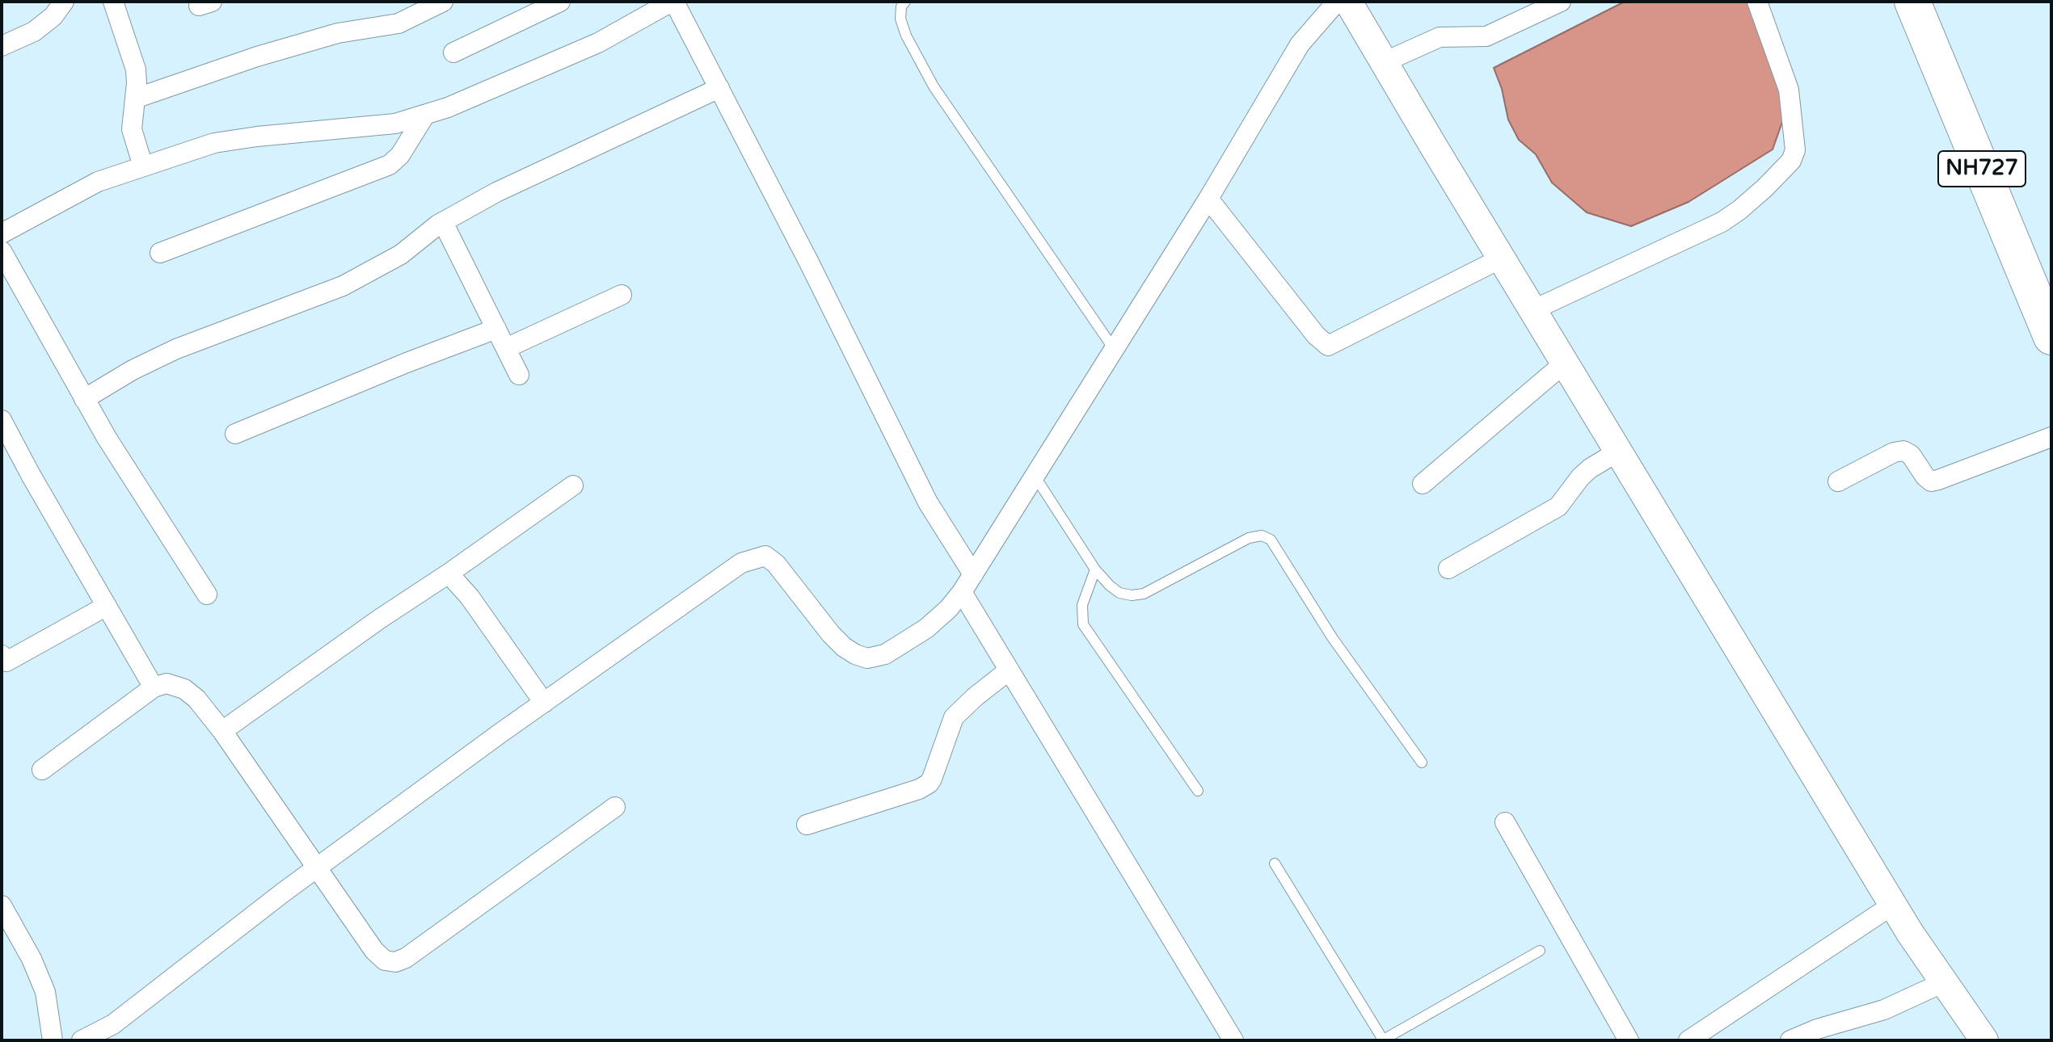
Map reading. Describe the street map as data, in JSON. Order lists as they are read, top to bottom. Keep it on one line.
{"streets":{"highway":["NH727"]}}
